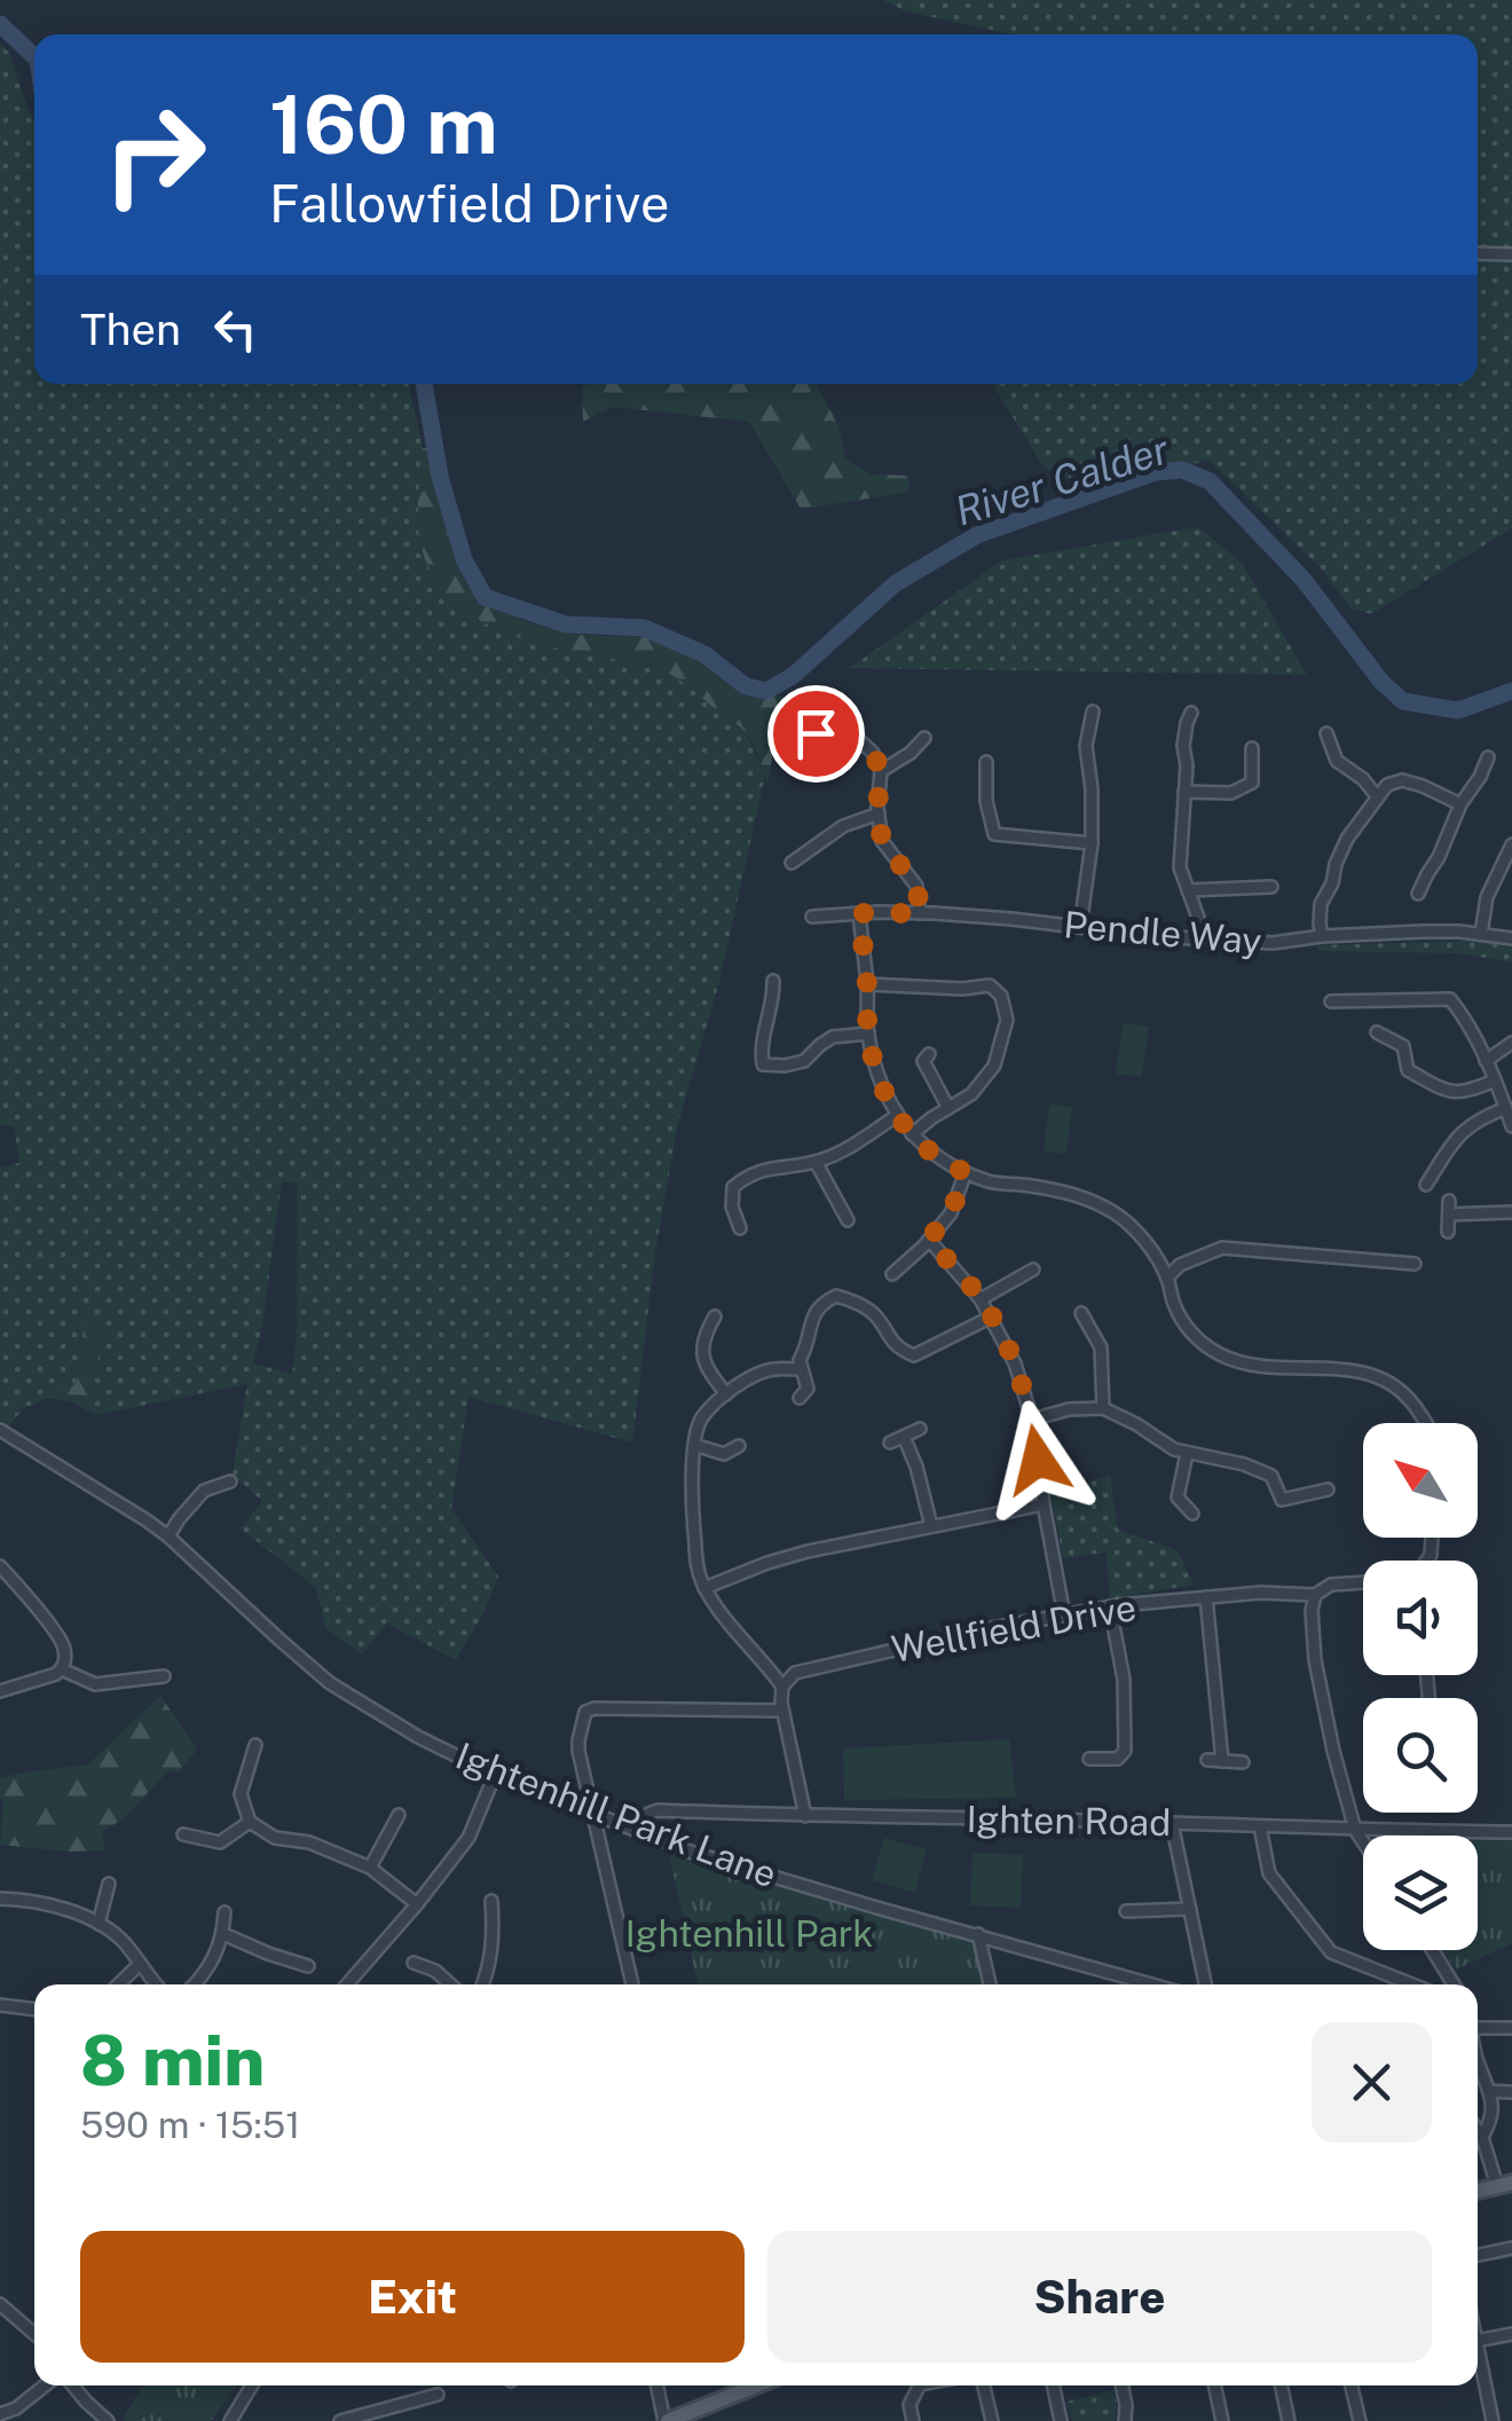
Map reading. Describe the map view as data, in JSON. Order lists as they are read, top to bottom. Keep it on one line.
{"streets":{"street":["Pendle Way","Wellfield Drive","Ightenhill Park Lane","Ighten Road"]},"crossings":[["Ightenhill Park Lane","Ighten Road"]],"water":["River Calder"],"parks":["Ightenhill Park"],"north":"top left","page":{"turn":["160 m","Fallowfield Drive"],"then":"Then","heading":["8 min","590 m · 15:51"],"buttons":["Exit","Share"]}}
